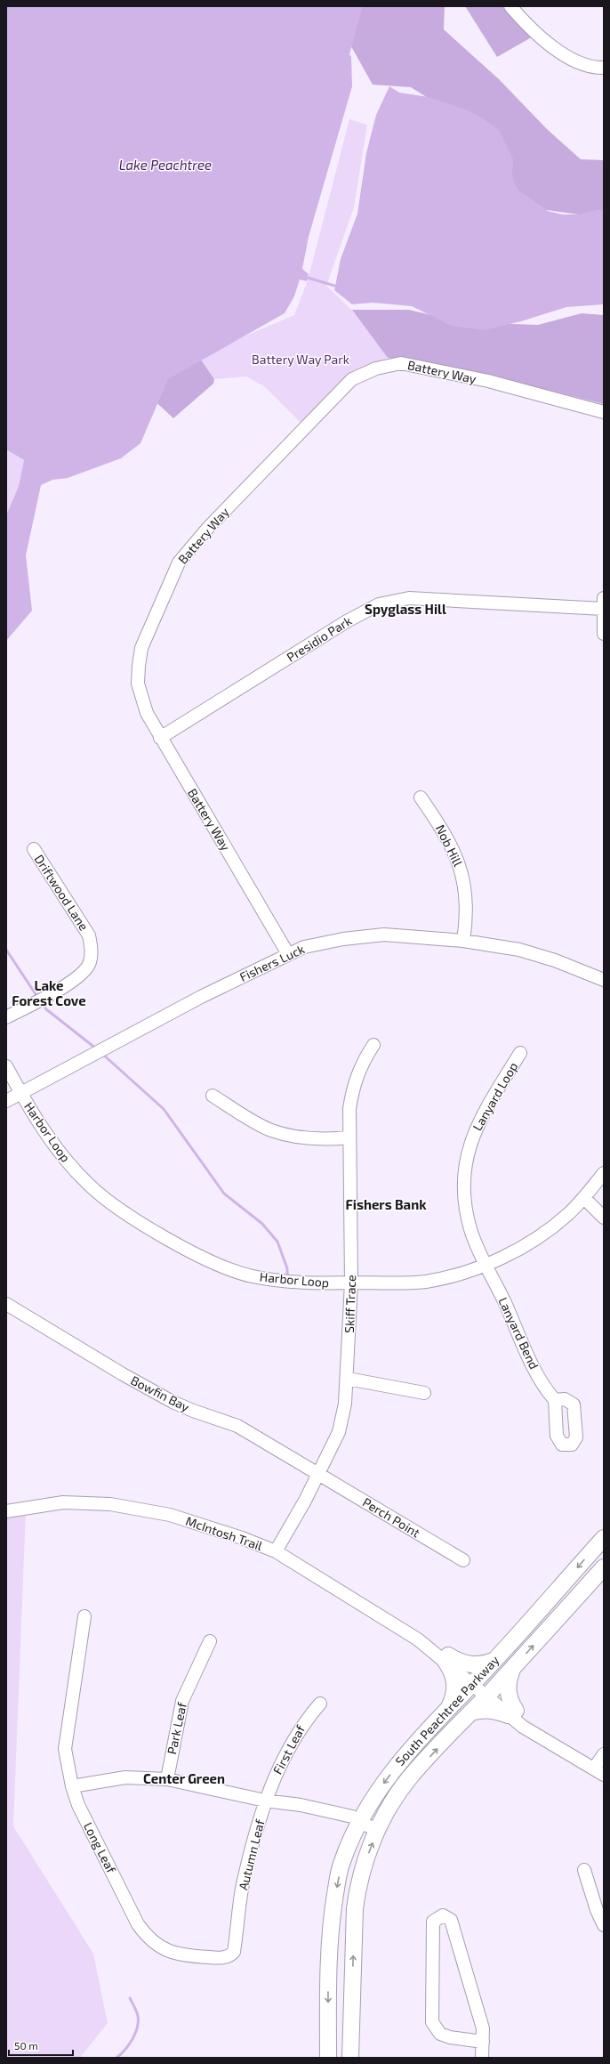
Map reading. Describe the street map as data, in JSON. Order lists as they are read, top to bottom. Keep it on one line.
{"streets":{"main road":["South Peachtree Parkway"],"street":["Battery Way","Presidio Park","Nob Hill","Driftwood Lane","Fishers Luck","Lanyard Loop","Harbor Loop","Skiff Trace","Lanyard Bend","Bowfin Bay","Perch Point","McIntosh Trail","Park Leaf","First Leaf","Long Leaf","Autumn Leaf"]},"crossings":[["Battery Way","Presidio Park"],["Battery Way","Fishers Luck"],["Nob Hill","Fishers Luck"],["Fishers Luck","Harbor Loop"],["Lanyard Loop","Harbor Loop"],["Lanyard Loop","Lanyard Bend"],["Harbor Loop","Skiff Trace"],["Harbor Loop","Lanyard Bend"],["Skiff Trace","Bowfin Bay"],["Skiff Trace","Perch Point"],["Skiff Trace","McIntosh Trail"],["Bowfin Bay","Perch Point"],["McIntosh Trail","South Peachtree Parkway"],["First Leaf","Autumn Leaf"],["Long Leaf","Autumn Leaf"]],"districts":["Spyglass Hill","Lake Forest Cove","Fishers Bank","Center Green"],"water":["Lake Peachtree"],"parks":["Battery Way Park"],"scale_bar":"50 m"}
